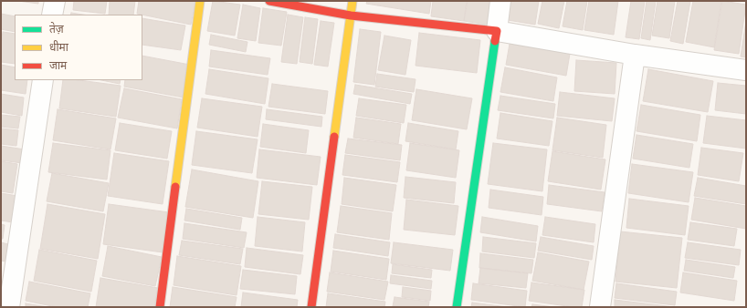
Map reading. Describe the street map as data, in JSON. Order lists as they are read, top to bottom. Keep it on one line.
{"legend":["तेज़","धीमा","जाम"]}
